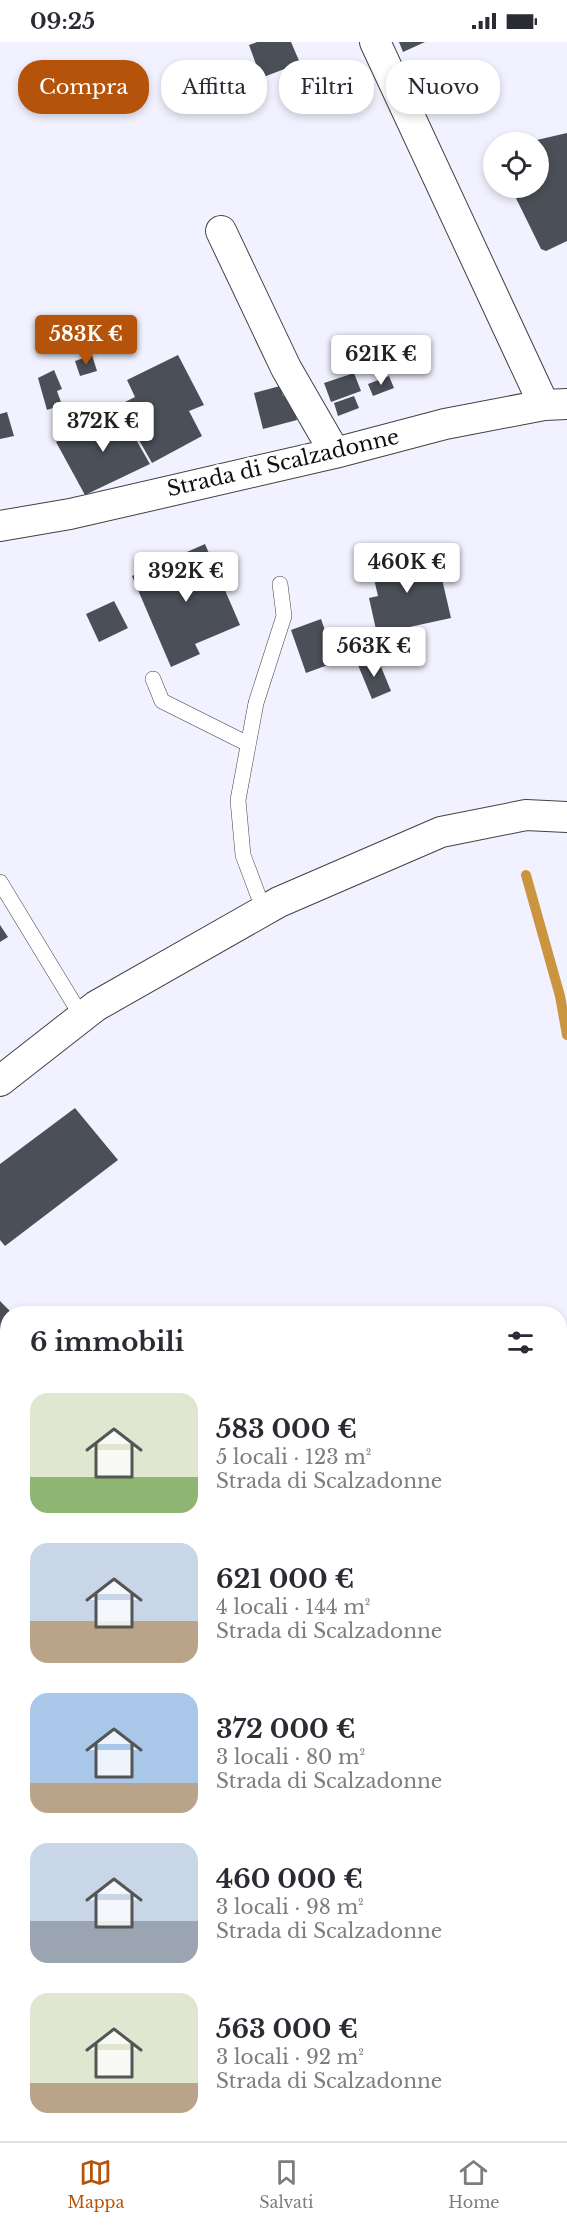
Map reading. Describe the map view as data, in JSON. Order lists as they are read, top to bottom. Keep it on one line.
{"streets":{"street":["Strada di Scalzadonne"]},"page":{"status":"09:25","chip":["Compra","Affitta","Filtri","Nuovo"],"price":["583K €","621K €","372K €","460K €","392K €","563K €"],"heading":"6 immobili","list":[{"name":"583 000 €","note":"5 locali · 123 m² · Strada di Scalzadonne"},{"name":"621 000 €","note":"4 locali · 144 m² · Strada di Scalzadonne"},{"name":"372 000 €","note":"3 locali · 80 m² · Strada di Scalzadonne"},{"name":"460 000 €","note":"3 locali · 98 m² · Strada di Scalzadonne"},{"name":"563 000 €","note":"3 locali · 92 m² · Strada di Scalzadonne"}],"tabs":["Mappa","Salvati","Home"]}}
